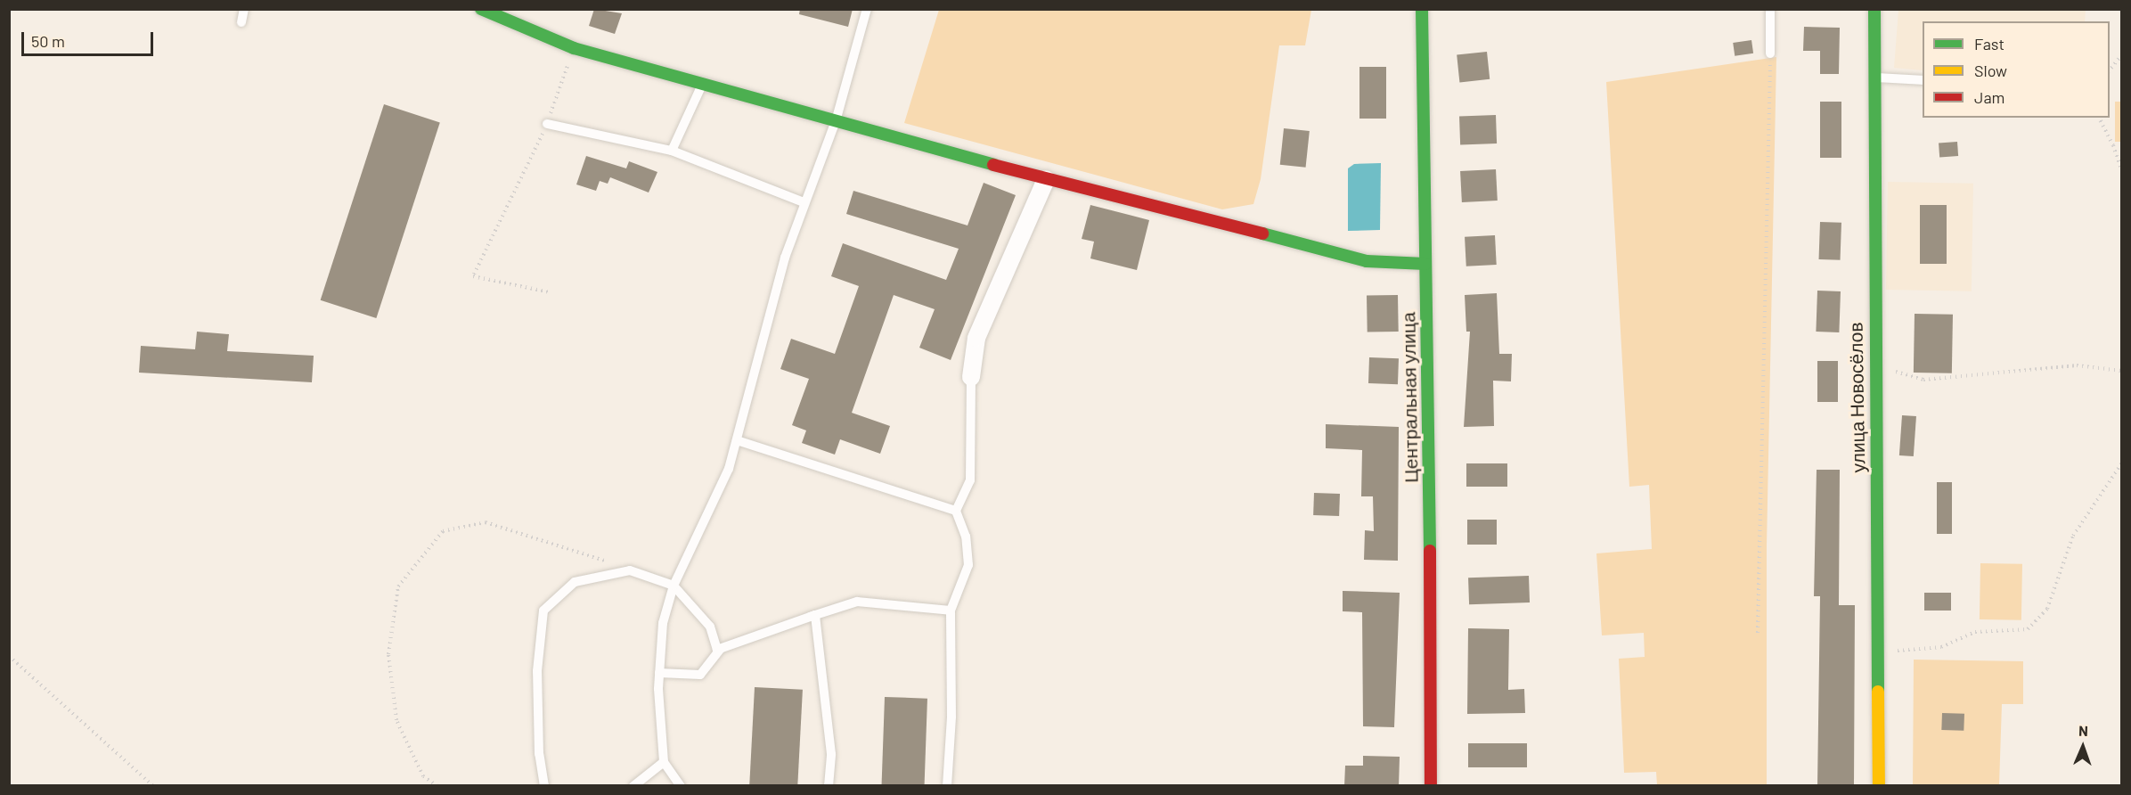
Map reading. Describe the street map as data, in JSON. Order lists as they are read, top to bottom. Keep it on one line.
{"streets":{"street":["Центральная улица","улица Новосёлов"]},"legend":["Fast","Slow","Jam"],"scale_bar":"50 m","north":"top"}
